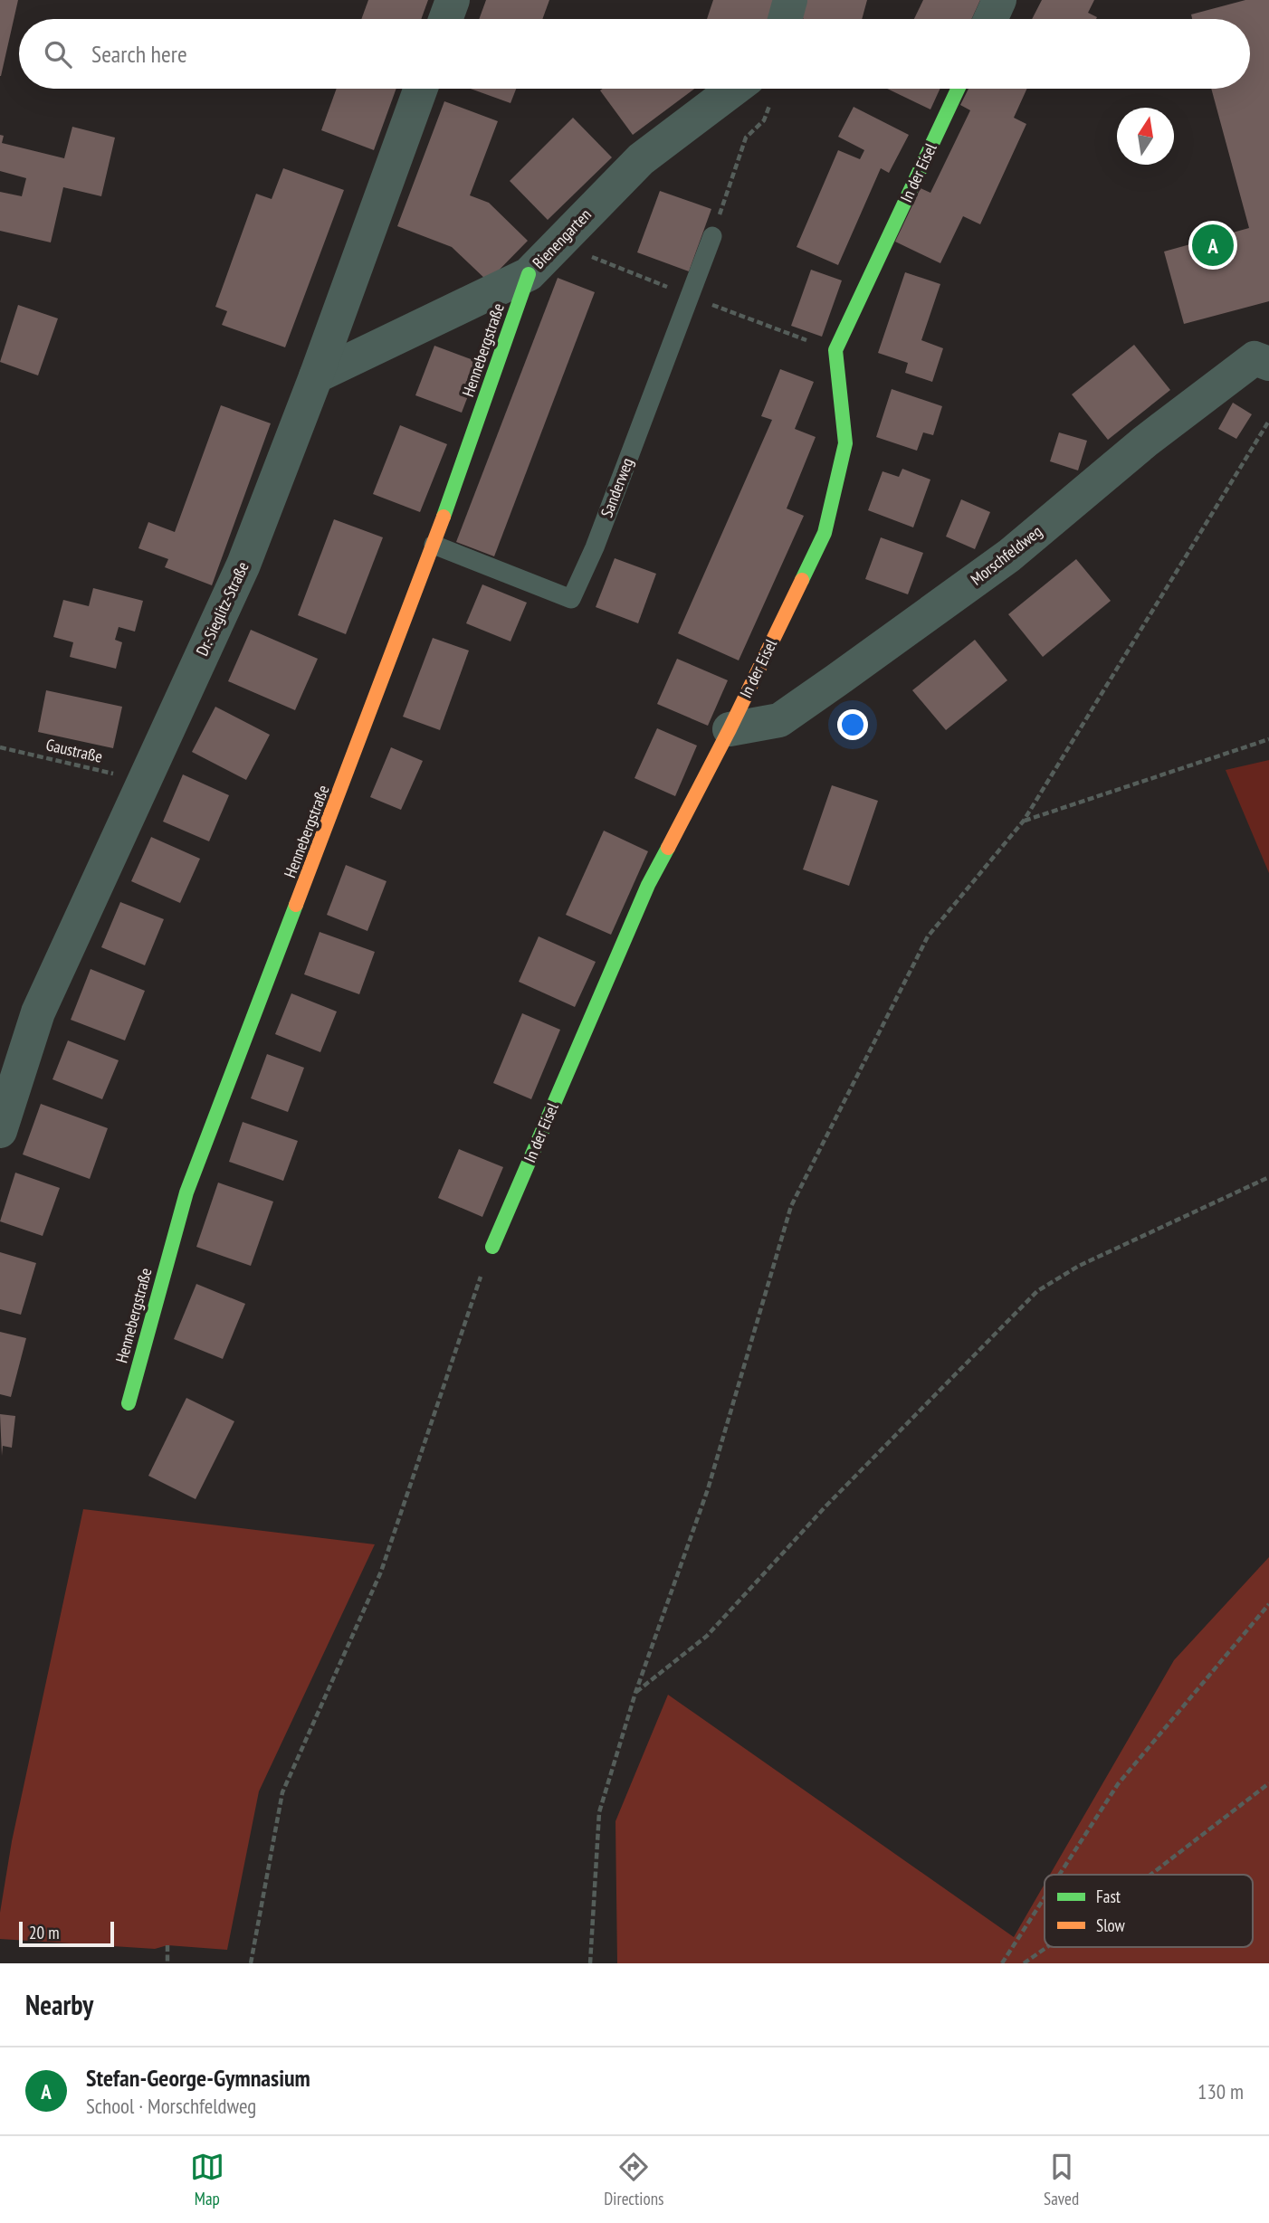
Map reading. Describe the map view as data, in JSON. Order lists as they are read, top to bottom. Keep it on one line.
{"streets":{"street":["In der Eisel","Bienengarten","Hennebergstraße","Morschfeldweg","Dr.-Sieglitz-Straße"],"lane":["Sanderweg"],"path":["Gaustraße"]},"crossings":[["In der Eisel","Morschfeldweg"],["Bienengarten","Hennebergstraße"],["Bienengarten","Dr.-Sieglitz-Straße"],["Hennebergstraße","Sanderweg"],["Dr.-Sieglitz-Straße","Gaustraße"]],"legend":["Fast","Slow"],"scale_bar":"20 m","north":"top","page":{"search":"Search here","pins":"A","scale":"20 m","heading":"Nearby","list":[{"mark":"A","name":"Stefan-George-Gymnasium","note":"School · Morschfeldweg","value":"130 m"}],"nav":["Map","Directions","Saved"]}}
